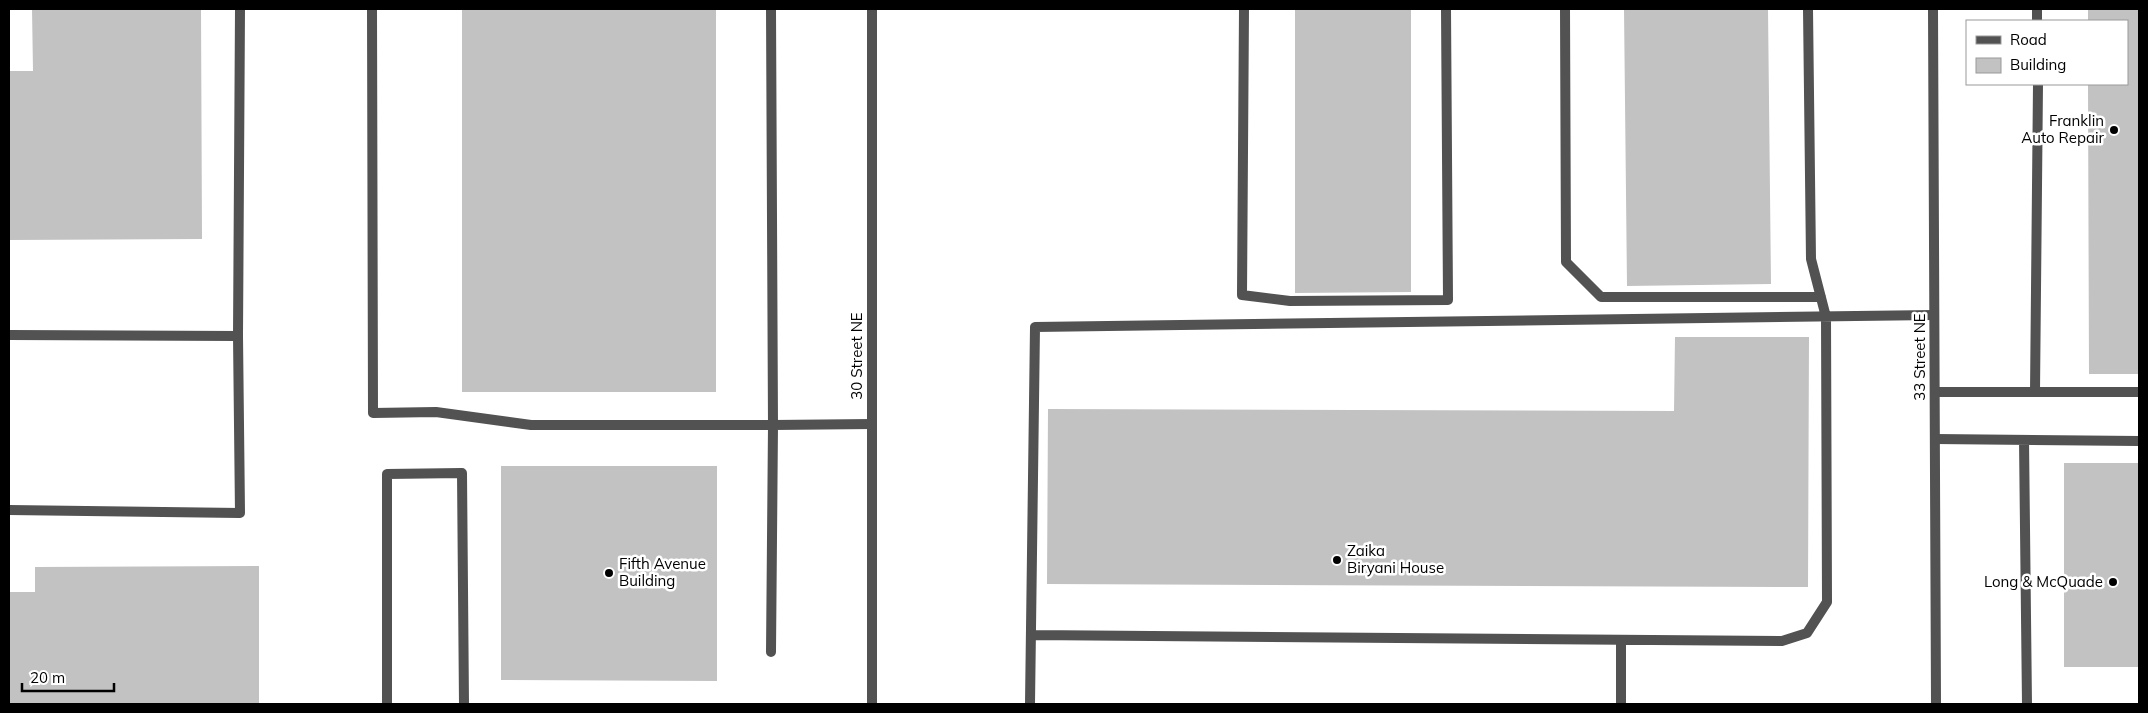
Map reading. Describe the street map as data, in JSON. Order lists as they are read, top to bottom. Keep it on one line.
{"streets":{"street":["30 Street NE","33 Street NE"]},"places":["Franklin Auto Repair","Zaika Biryani House","Fifth Avenue Building","Long & McQuade"],"legend":["Road","Building"],"scale_bar":"20 m"}
